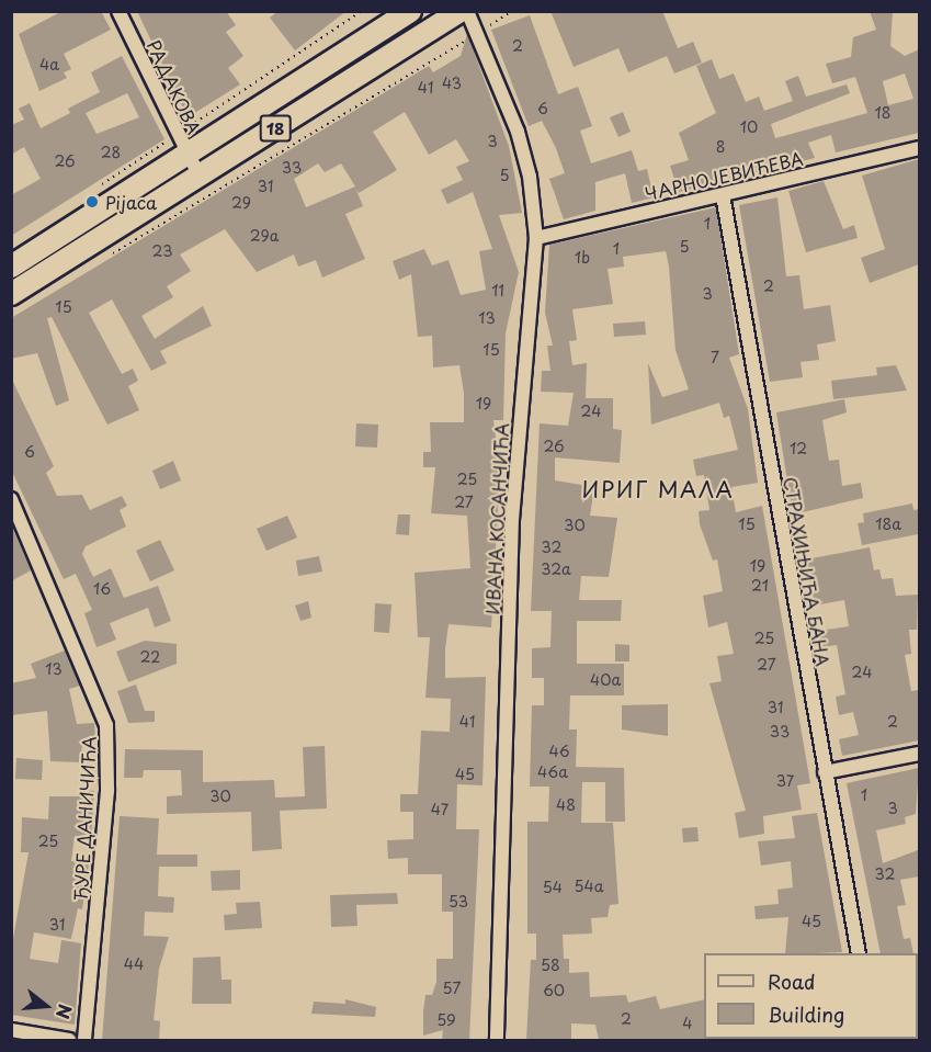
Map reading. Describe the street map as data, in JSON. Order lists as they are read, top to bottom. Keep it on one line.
{"streets":{"main road":["18"],"street":["РАДАКОВА","ЧАРНОЈЕВИЋЕВА","ИВАНА КОСАНЧИЋА","СТРАХИЊИЋА БАНА","ЂУРЕ ДАНИЧИЋА"]},"crossings":[["РАДАКОВА","18"],["ЧАРНОЈЕВИЋЕВА","ИВАНА КОСАНЧИЋА"],["ЧАРНОЈЕВИЋЕВА","СТРАХИЊИЋА БАНА"]],"districts":["ИРИГ МАЛА"],"places":["Pijaca"],"house_numbers":["2","4a","43","41","6","18","10","3","8","28","26","33","5","31","29","1","29a","5","1","23","1b","2","11","3","15","13","15","7","19","24","26","12","6","25","27","15","18a","30","32","19","32a","21","16","25","22","27","13","24","40a","31","41","2","33","46","46a","45","37","1","30","48","3","47","25","32","54a","54","53","45","31","44","58","57","60","2","59","4"],"legend":["Road","Building"],"north":"right"}
